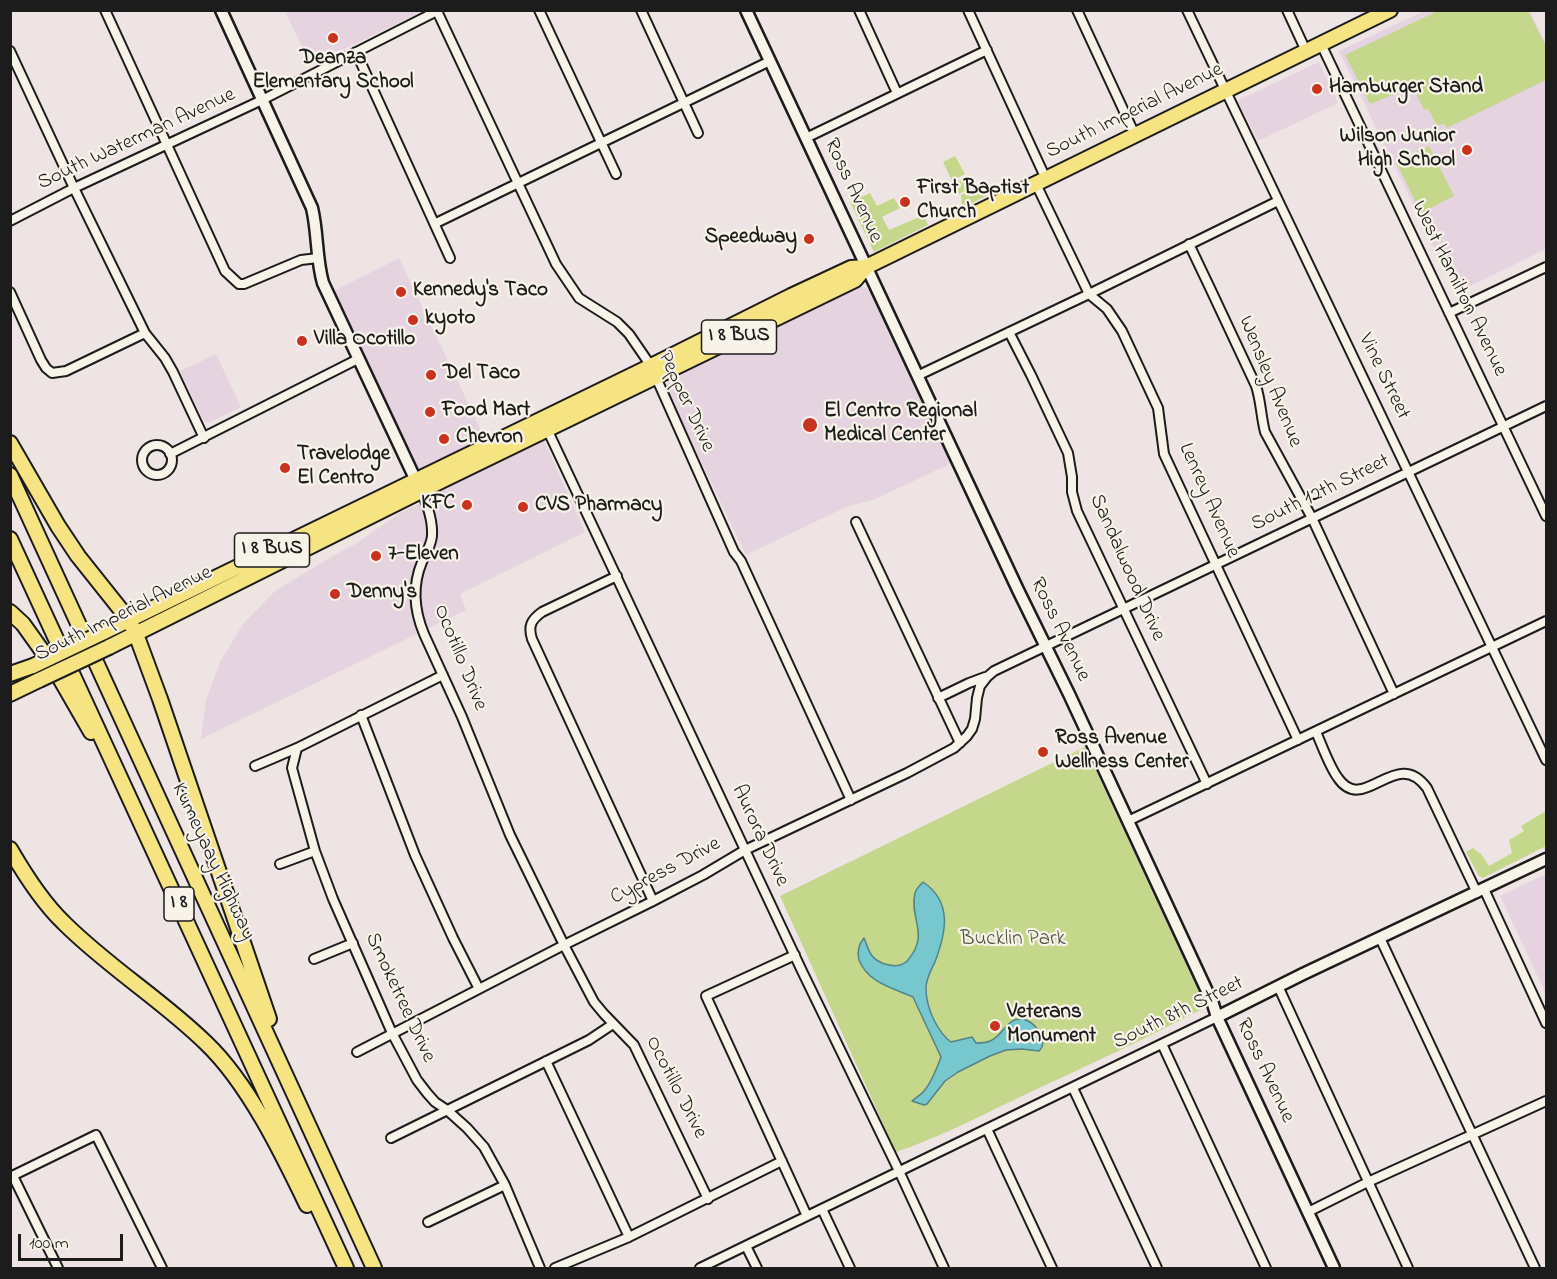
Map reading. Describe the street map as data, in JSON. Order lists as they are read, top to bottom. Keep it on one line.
{"streets":{"highway":["South Imperial Avenue","I 8 BUS","Kumeyaay Highway","I 8"],"street":["South Waterman Avenue","Ross Avenue","West Hamilton Avenue","Vine Street","Wensley Avenue","Pepper Drive","South 12th Street","Lenrey Avenue","Sandalwood Drive","Ocotillo Drive","Aurora Drive","Cypress Drive","Smoketree Drive","South 8th Street"]},"crossings":[["South Imperial Avenue","Ross Avenue"],["South Imperial Avenue","West Hamilton Avenue"],["South Imperial Avenue","Vine Street"],["South Imperial Avenue","Pepper Drive"],["South Imperial Avenue","Lenrey Avenue"],["South Imperial Avenue","Ocotillo Drive"],["South Imperial Avenue","Aurora Drive"],["South Waterman Avenue","Pepper Drive"],["South Waterman Avenue","Ocotillo Drive"],["Ross Avenue","South 12th Street"],["Ross Avenue","South 8th Street"],["West Hamilton Avenue","South 12th Street"],["Vine Street","South 12th Street"],["Wensley Avenue","South 12th Street"],["Pepper Drive","Cypress Drive"],["South 12th Street","Lenrey Avenue"],["South 12th Street","Sandalwood Drive"],["Ocotillo Drive","Cypress Drive"],["Aurora Drive","Cypress Drive"],["Aurora Drive","South 8th Street"],["Cypress Drive","Smoketree Drive"]],"parks":["Bucklin Park"],"places":["Deanza Elementary School","Hamburger Stand","Wilson Junior High School","First Baptist Church","Speedway","Kennedy's Taco","kyoto","Villa Ocotillo","Del Taco","Food Mart","El Centro Regional Medical Center","Chevron","Travelodge El Centro","KFC","CVS Pharmacy","7-Eleven","Denny's","Ross Avenue Wellness Center","Veterans Monument"],"scale_bar":"100 m"}
